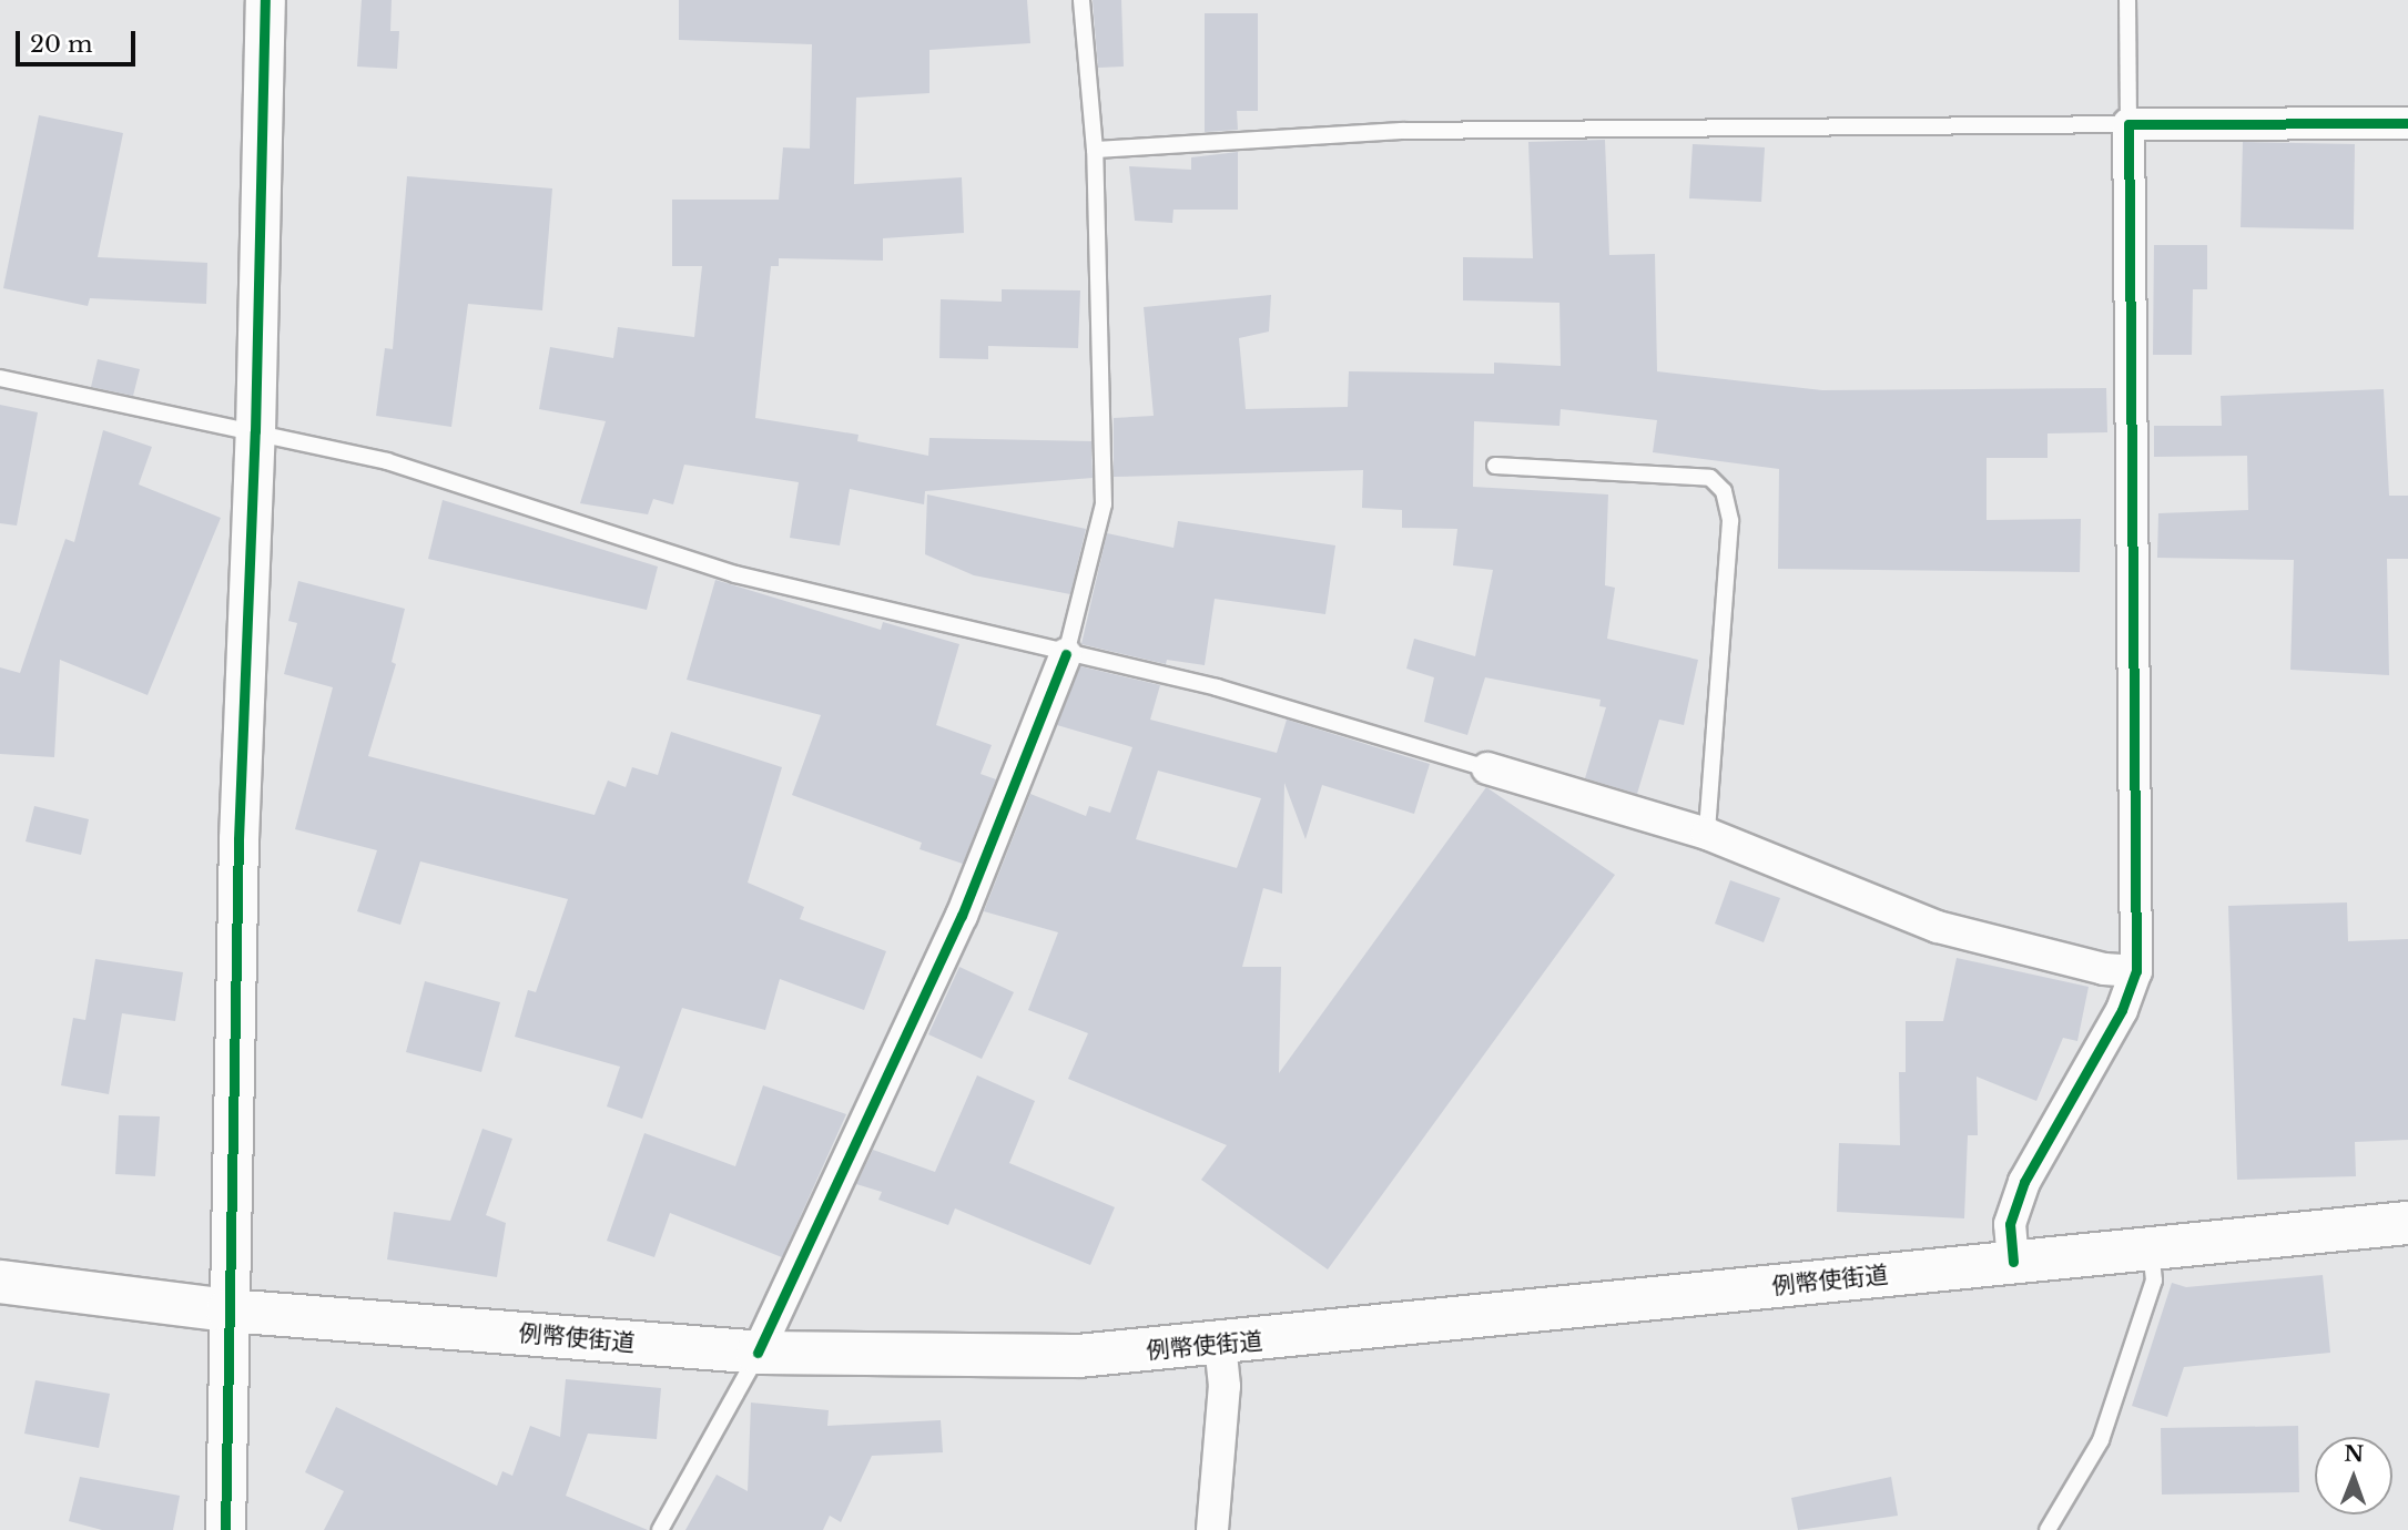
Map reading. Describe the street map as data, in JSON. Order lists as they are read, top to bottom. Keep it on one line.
{"streets":{"main road":["例幣使街道"]},"scale_bar":"20 m","north":"top"}
